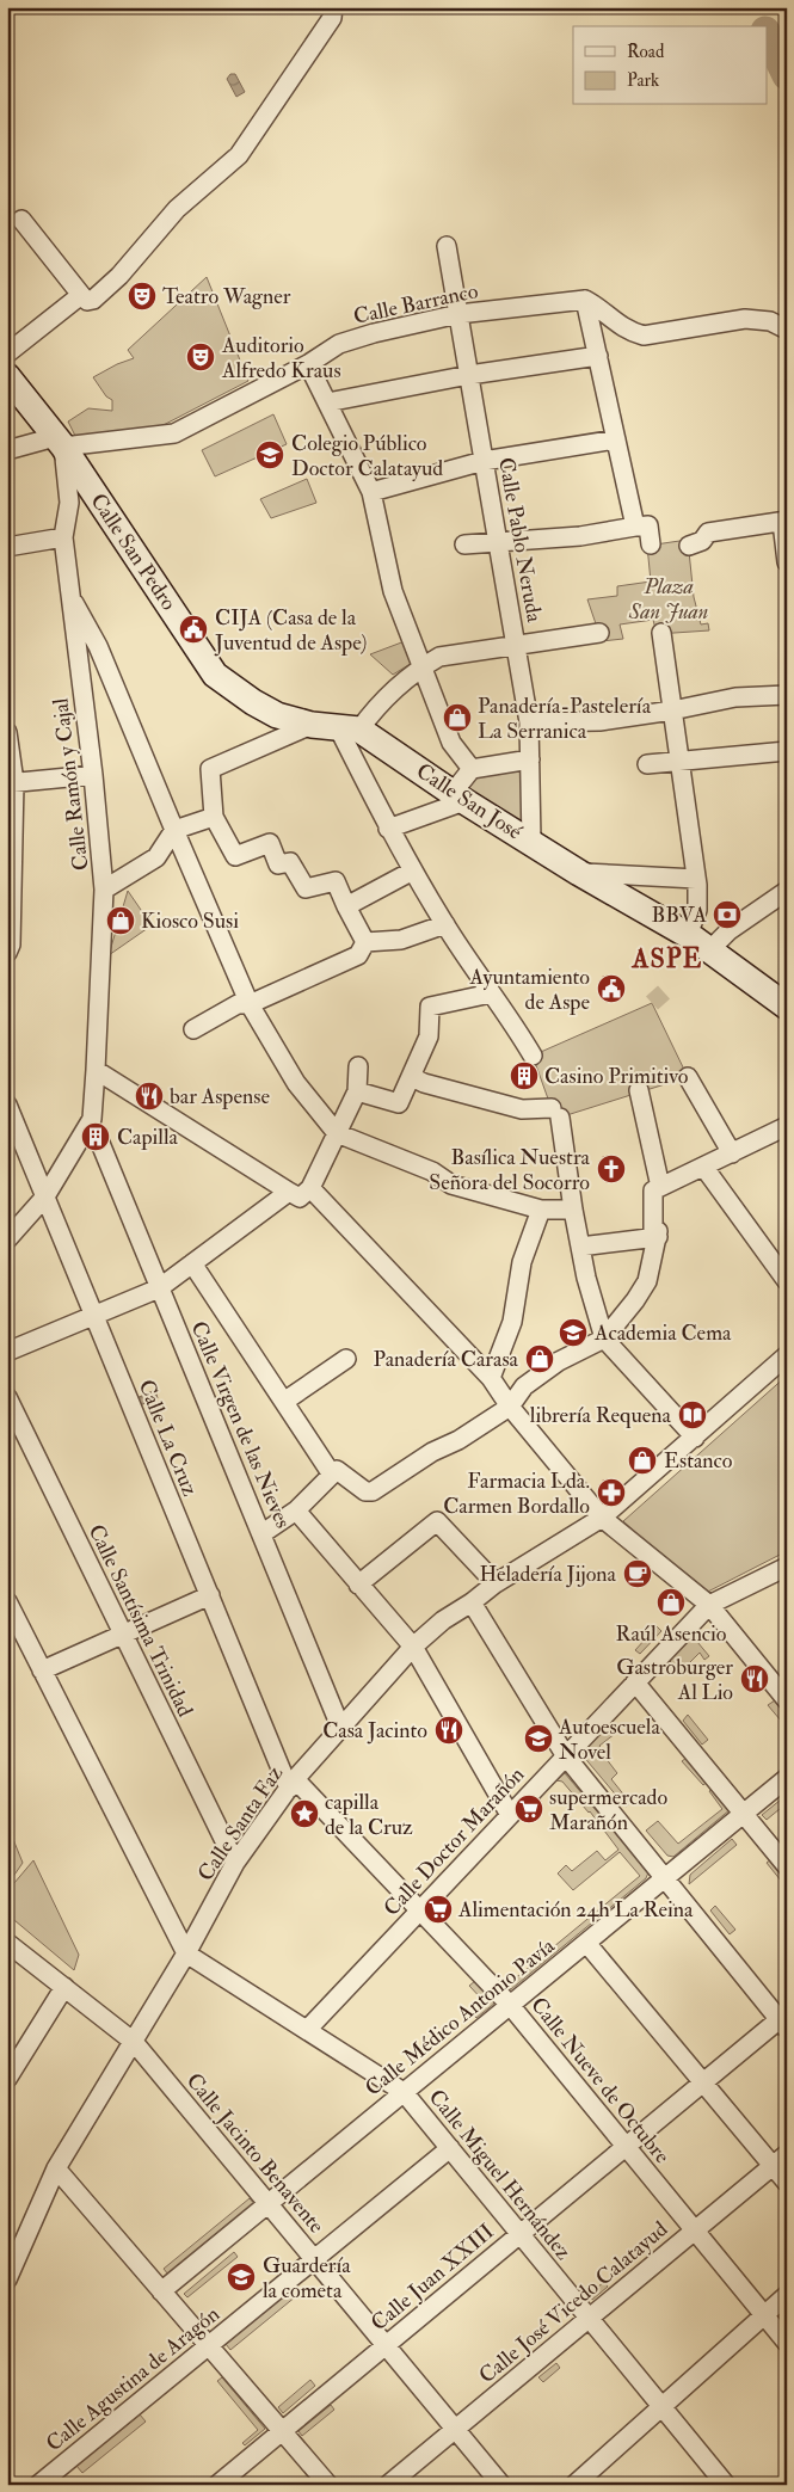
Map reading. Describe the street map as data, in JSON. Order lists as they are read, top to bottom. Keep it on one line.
{"streets":{"street":["Calle Barranco","Calle Pablo Neruda","Calle San Pedro","Calle Ramón y Cajal","Calle San José","Calle Virgen de las Nieves","Calle La Cruz","Calle Santísima Trinidad","Calle Santa Faz","Calle Doctor Marañón","Calle Médico Antonio Pavía","Calle Nueve de Octubre","Calle Jacinto Benavente","Calle Miguel Hernández","Calle Juan XXIII","Calle José Vicedo Calatayud","Calle Agustina de Aragón"]},"crossings":[["Calle Barranco","Calle Pablo Neruda"],["Calle Barranco","Calle San Pedro"],["Calle Barranco","Calle Ramón y Cajal"],["Calle Pablo Neruda","Calle San José"],["Calle San Pedro","Calle Ramón y Cajal"],["Calle San Pedro","Calle San José"],["Calle Ramón y Cajal","Calle Virgen de las Nieves"],["Calle Virgen de las Nieves","Calle Santa Faz"],["Calle La Cruz","Calle Santa Faz"],["Calle La Cruz","Calle Nueve de Octubre"],["Calle Santísima Trinidad","Calle Santa Faz"],["Calle Santa Faz","Calle Nueve de Octubre"],["Calle Santa Faz","Calle Jacinto Benavente"],["Calle Santa Faz","Calle Miguel Hernández"],["Calle Doctor Marañón","Calle Nueve de Octubre"],["Calle Doctor Marañón","Calle Miguel Hernández"],["Calle Médico Antonio Pavía","Calle Nueve de Octubre"],["Calle Médico Antonio Pavía","Calle Jacinto Benavente"],["Calle Médico Antonio Pavía","Calle Miguel Hernández"],["Calle Nueve de Octubre","Calle Juan XXIII"],["Calle Nueve de Octubre","Calle José Vicedo Calatayud"],["Calle Jacinto Benavente","Calle Juan XXIII"],["Calle Jacinto Benavente","Calle José Vicedo Calatayud"],["Calle Jacinto Benavente","Calle Agustina de Aragón"],["Calle Miguel Hernández","Calle Juan XXIII"],["Calle Miguel Hernández","Calle José Vicedo Calatayud"],["Calle Miguel Hernández","Calle Agustina de Aragón"]],"districts":["ASPE"],"parks":["Plaza San Juan"],"places":{"theatre":["Teatro Wagner","Auditorio Alfredo Kraus"],"school or university":["Colegio Público Doctor Calatayud","Academia Cema","Autoescuela Novel","Guardería la cometa"],"public building":["CIJA (Casa de la Juventud de Aspe)","Ayuntamiento de Aspe"],"shop":["Panadería-Pastelería La Serranica","Kiosco Susi","Panadería Carasa","Estanco","Raúl Asencio"],"bank":["BBVA"],"building":["Casino Primitivo","Capilla"],"restaurant":["bar Aspense","Gastroburger Al Lio","Casa Jacinto"],"church":["Basílica Nuestra Señora del Socorro"],"library":["librería Requena"],"pharmacy":["Farmacia Lda. Carmen Bordallo"],"cafe":["Heladería Jijona"],"supermarket":["supermercado Marañón","Alimentación 24h La Reina"],"place":["capilla de la Cruz"]},"legend":["Road","Park"]}
